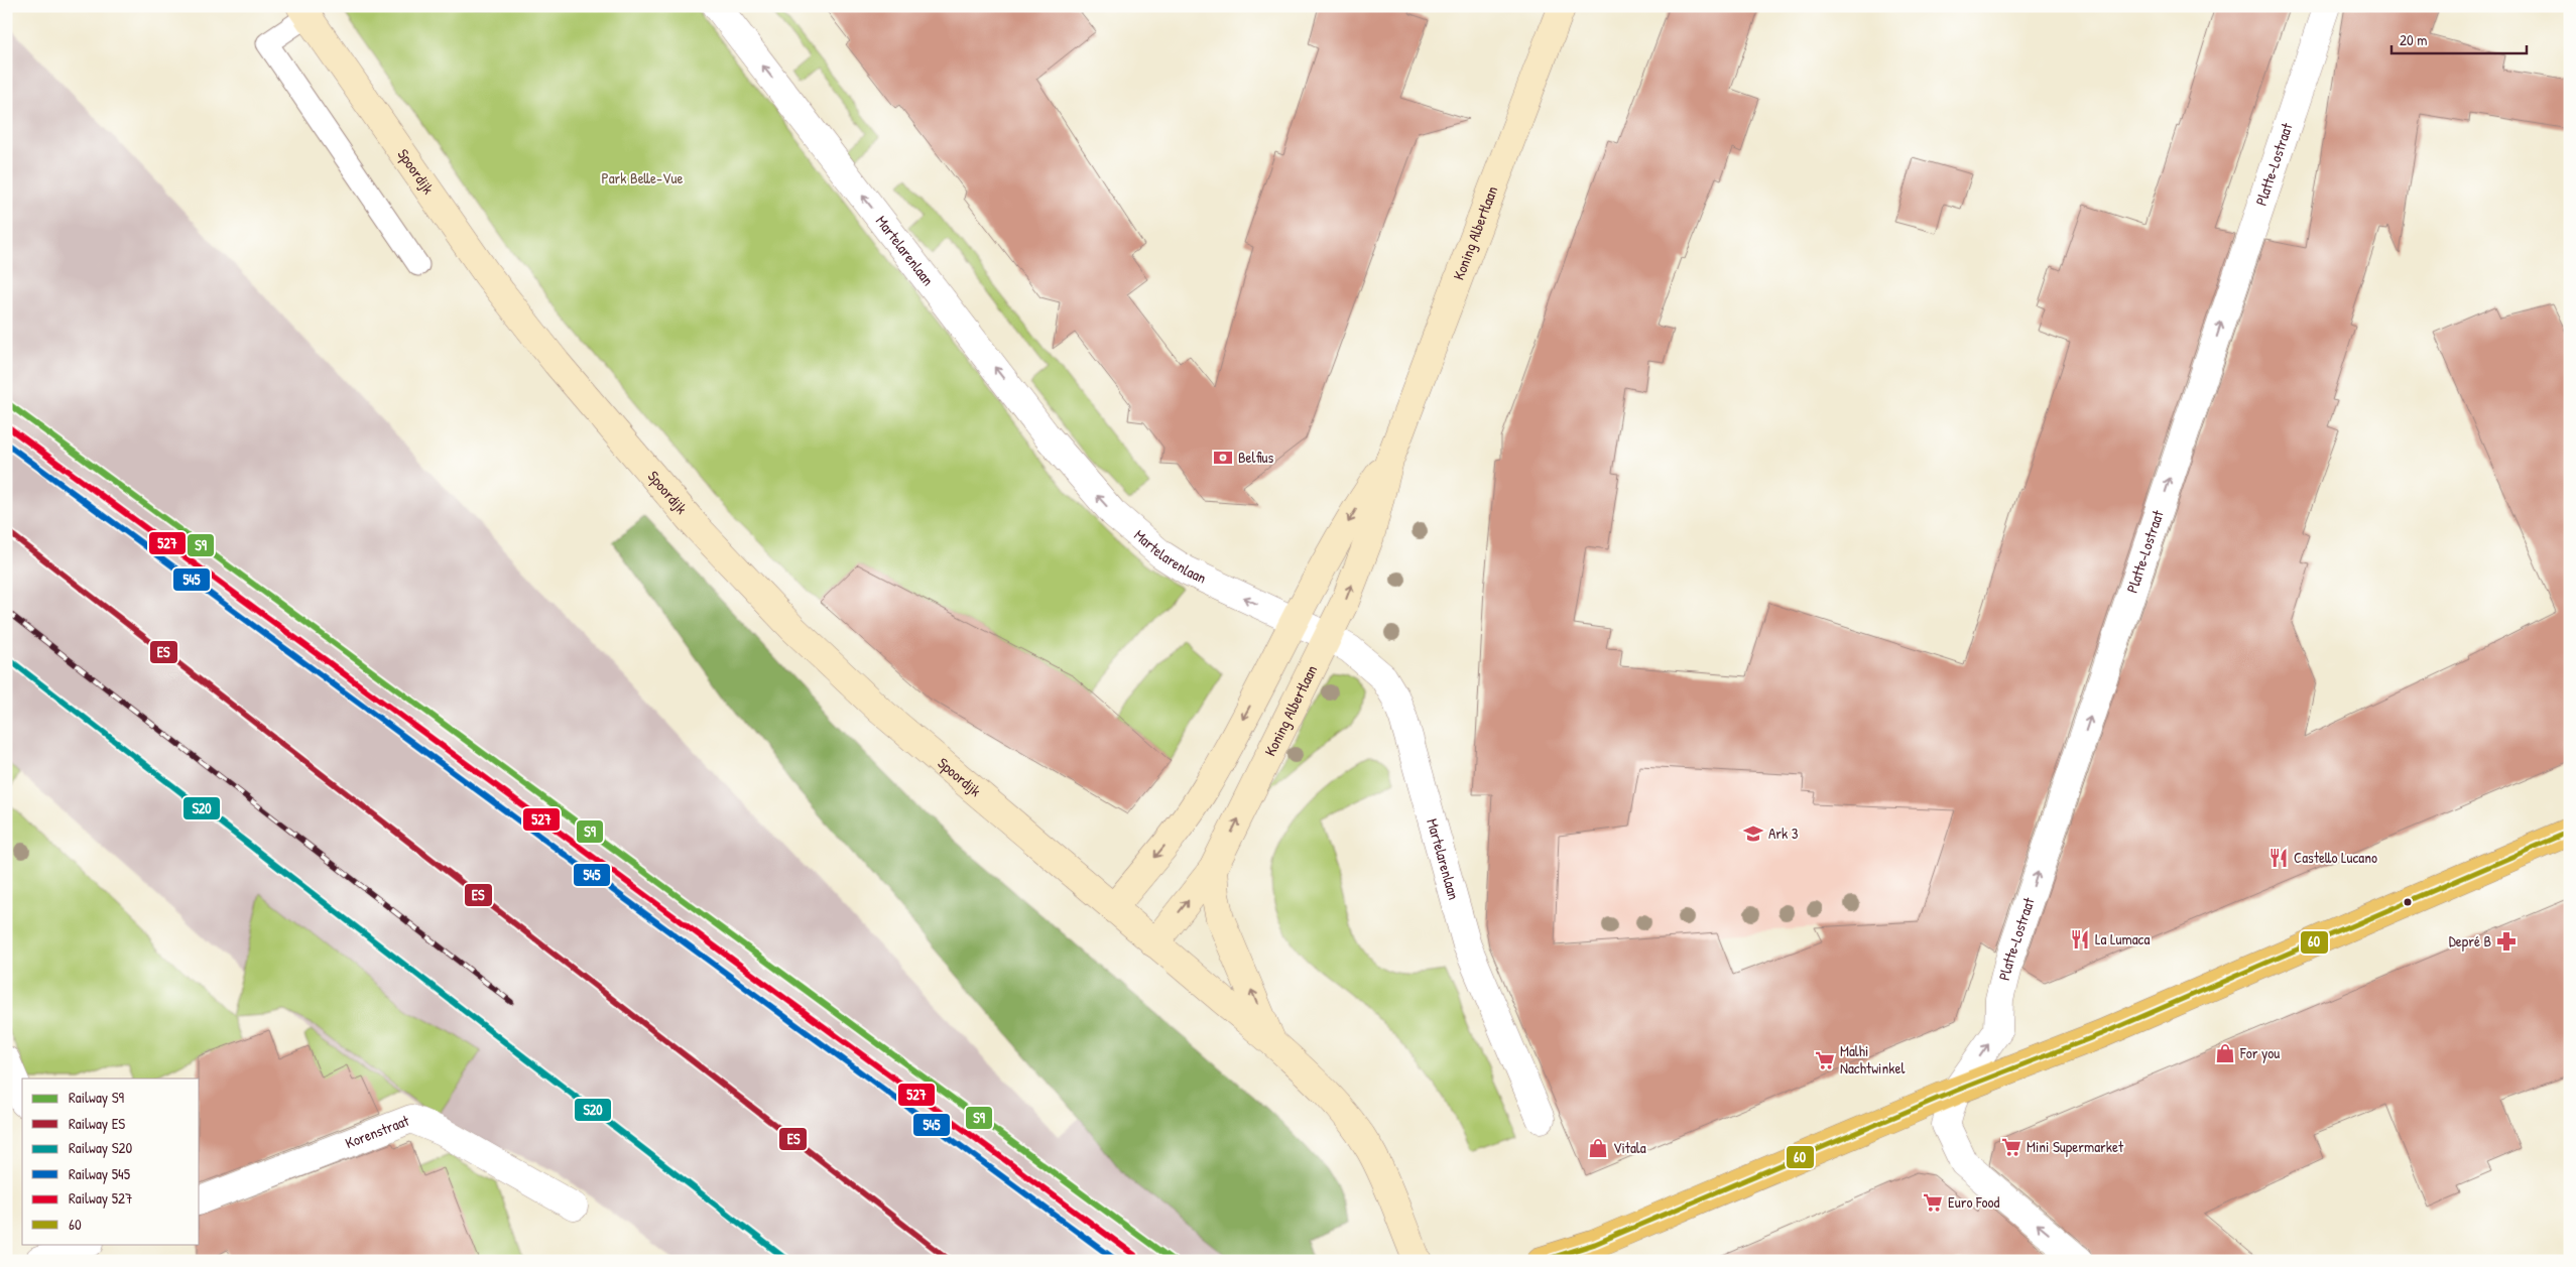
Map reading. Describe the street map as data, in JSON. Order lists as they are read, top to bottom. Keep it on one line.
{"streets":{"street":["Platte-Lostraat","Spoordijk","Koning Albertlaan","Martelarenlaan","Korenstraat"]},"crossings":[["Spoordijk","Koning Albertlaan"],["Koning Albertlaan","Martelarenlaan"]],"one_way":["Platte-Lostraat","Martelarenlaan"],"parks":["Park Belle-Vue"],"places":{"bank":["Belfius"],"school or university":["Ark 3"],"restaurant":["Castello Lucano","La Lumaca"],"pharmacy":["Depré B"],"shop":["For you","Vitala"],"supermarket":["Malhi Nachtwinkel","Mini Supermarket","Euro Food"]},"lines":["rail line S9","rail line 527","rail line 545","rail line ES","rail line S20","transit line 60"],"legend":["Railway S9","Railway ES","Railway S20","Railway 545","Railway 527","60"],"scale_bar":"20 m"}
